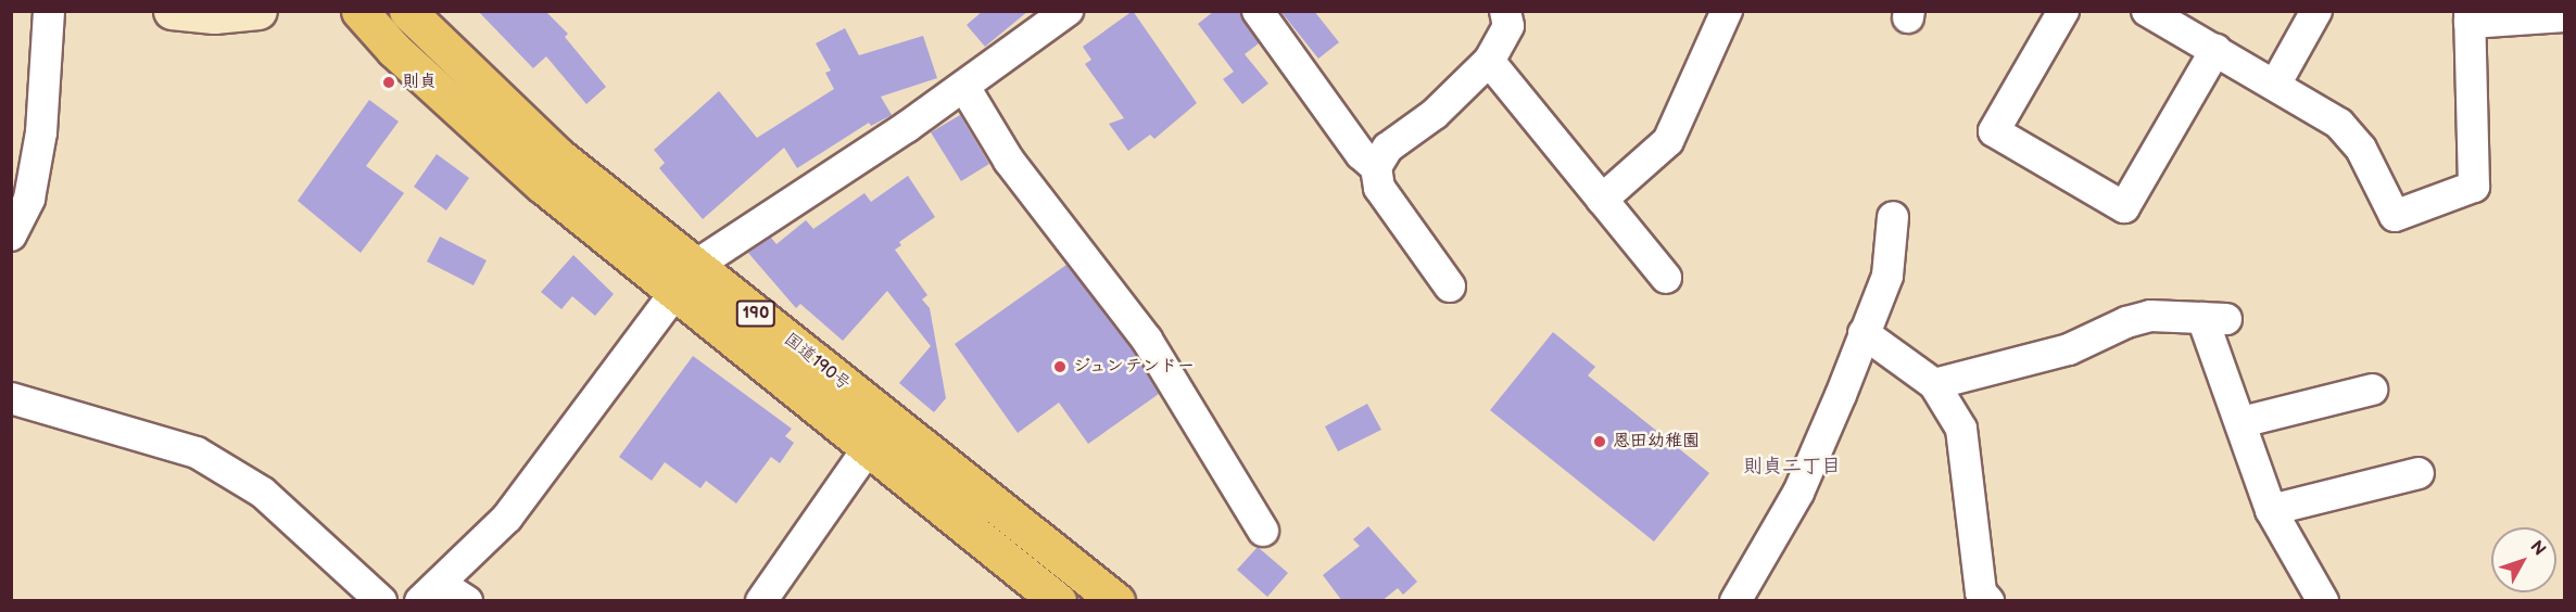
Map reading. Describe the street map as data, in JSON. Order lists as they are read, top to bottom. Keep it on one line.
{"streets":{"highway":["190","国道190号"]},"districts":["則貞二丁目"],"places":["則貞","ジュンテンドー","恩田幼稚園"],"north":"top right"}
